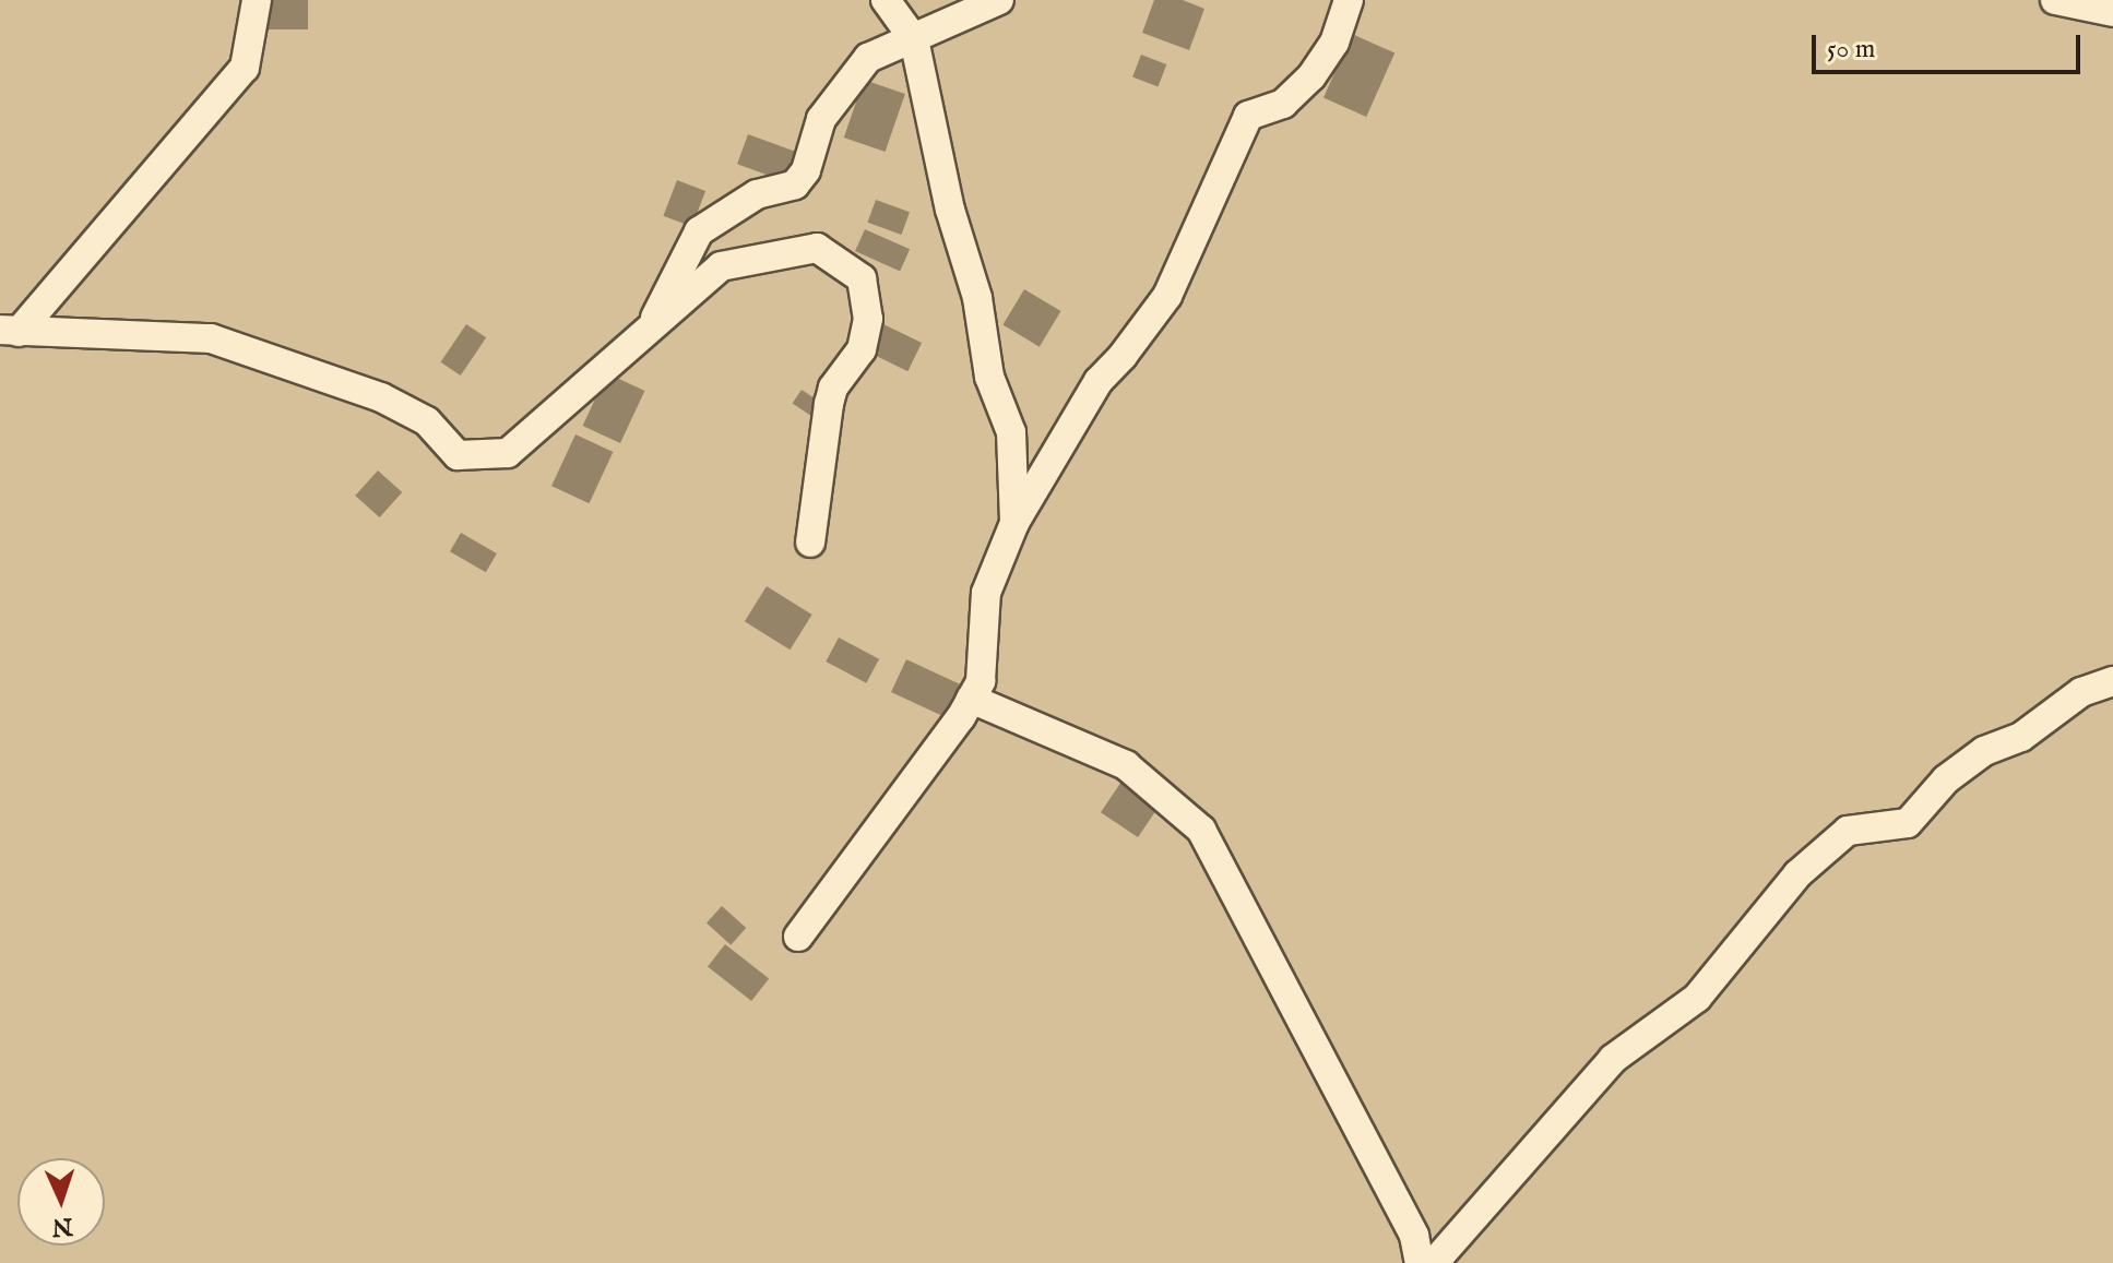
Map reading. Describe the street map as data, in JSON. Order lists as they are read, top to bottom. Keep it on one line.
{"scale_bar":"50 m","north":"bottom"}
